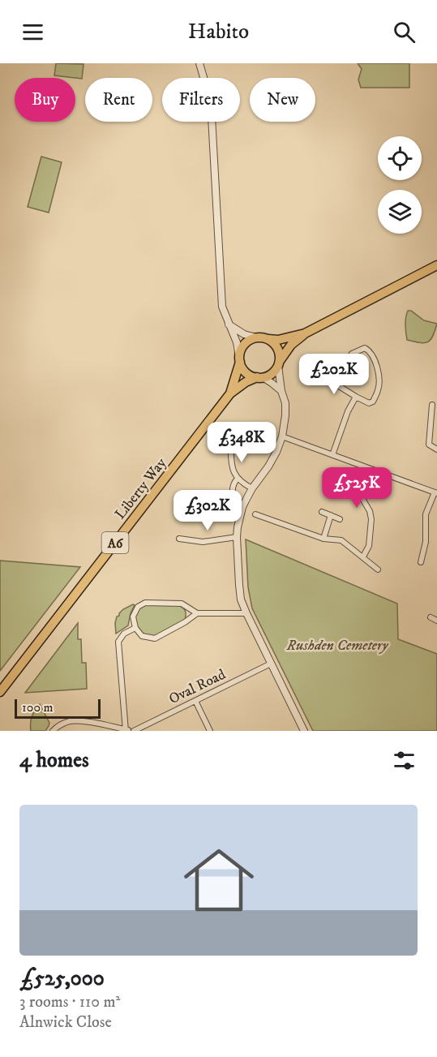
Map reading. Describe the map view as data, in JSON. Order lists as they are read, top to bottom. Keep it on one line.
{"streets":{"highway":["Liberty Way","A6"],"street":["Oval Road"]},"parks":["Rushden Cemetery"],"scale_bar":"100 m","page":{"header":"Habito","chip":["Buy","Rent","Filters","New"],"price":["£202K","£348K","£525K","£302K"],"scale":"100 m","heading":"4 homes","list":[{"name":"£525,000","note":"3 rooms · 110 m² · Alnwick Close"}]}}
